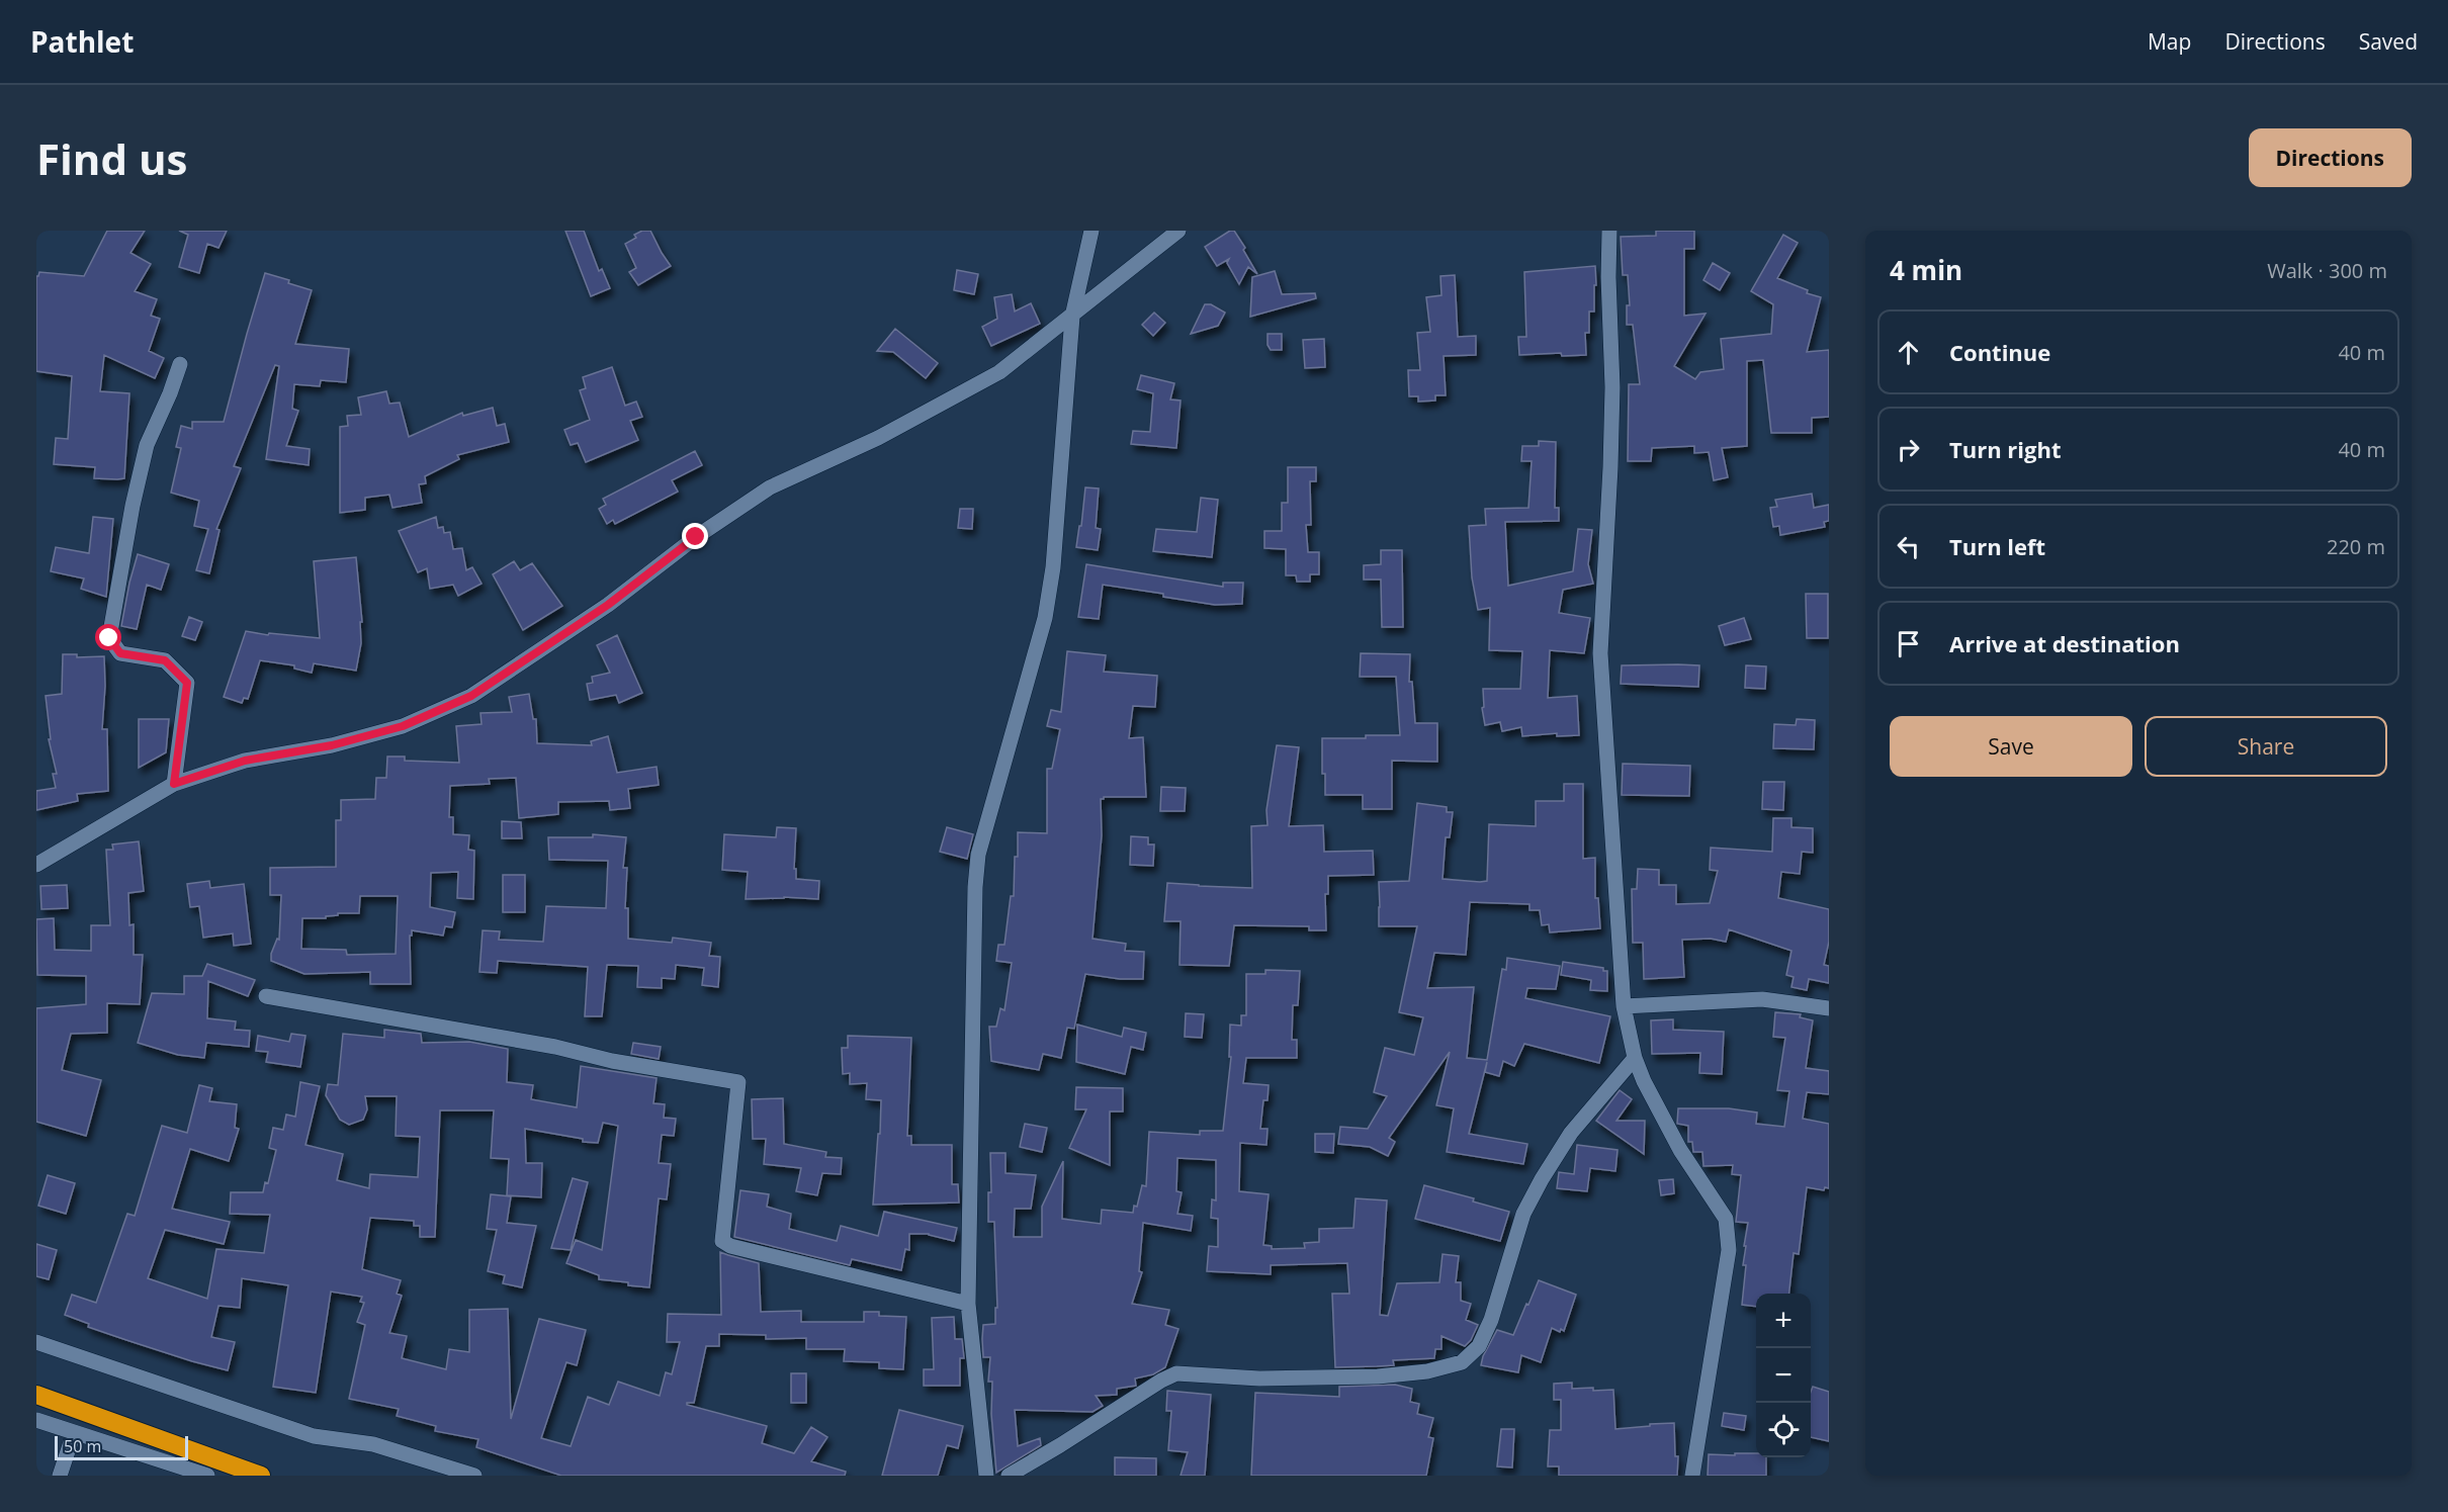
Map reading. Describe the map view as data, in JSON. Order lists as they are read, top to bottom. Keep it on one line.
{"scale_bar":"50 m","page":{"header":"Pathlet","nav":["Map","Directions","Saved"],"buttons":["Directions",["Save","Share"]],"title":"Find us","heading":["4 min","Walk · 300 m"],"list":[["Continue","40 m"],["Turn right","40 m"],["Turn left","220 m"],"Arrive at destination"],"map_buttons":["+","−"],"scale":"50 m"}}
